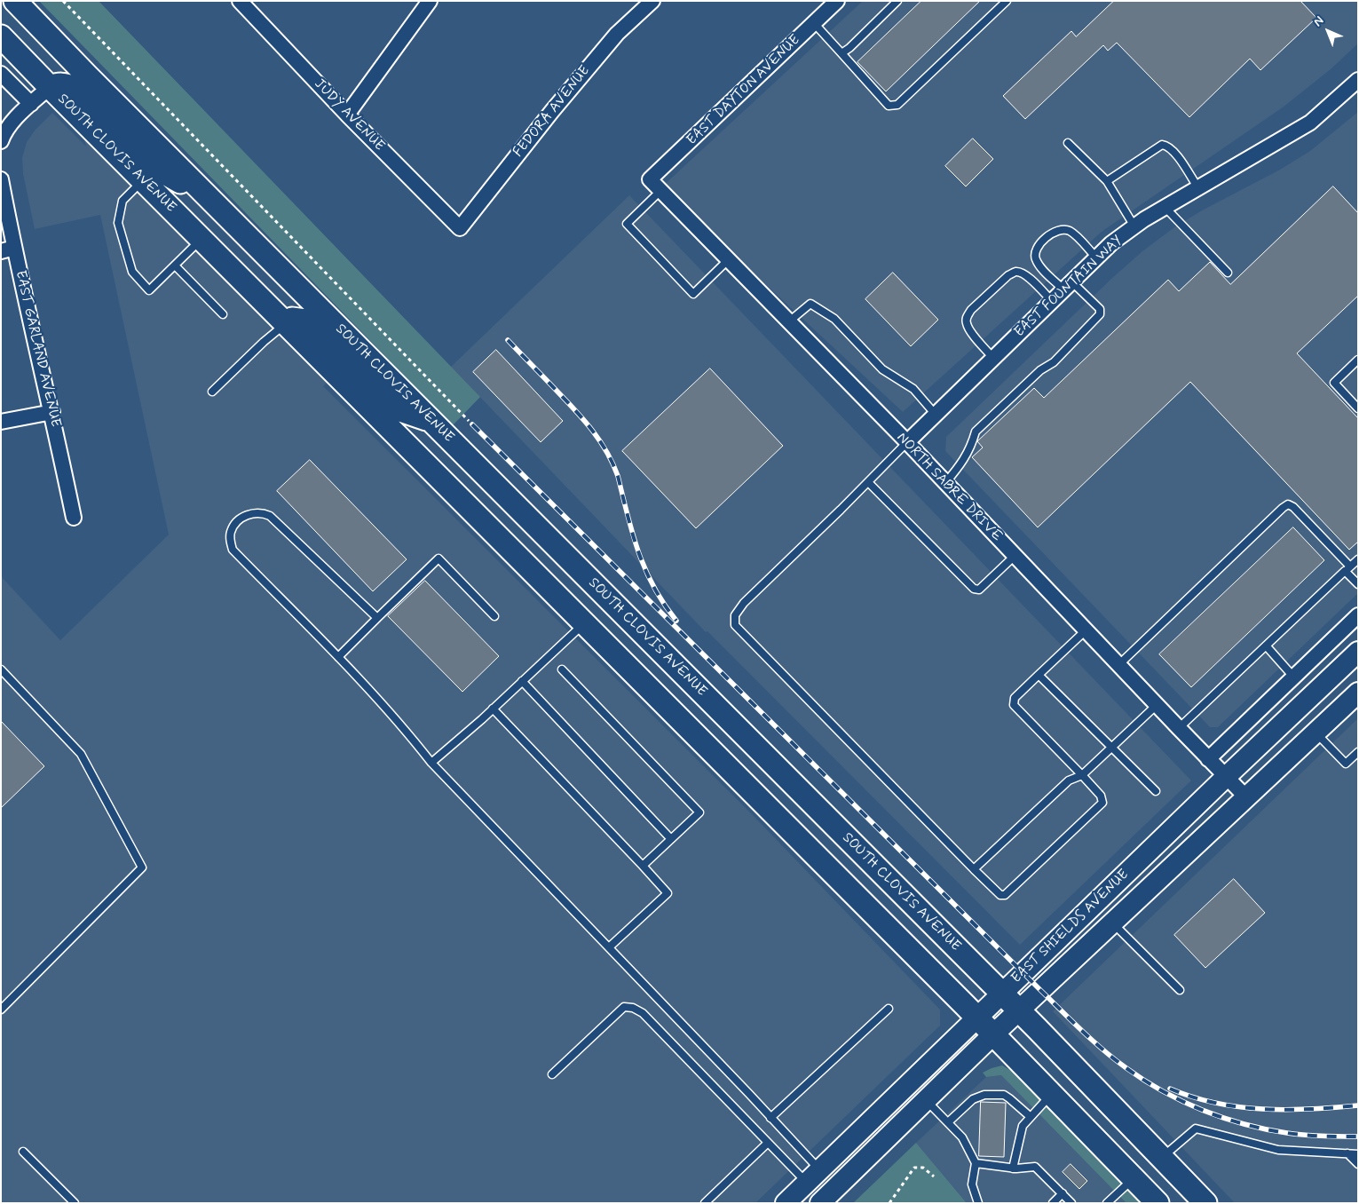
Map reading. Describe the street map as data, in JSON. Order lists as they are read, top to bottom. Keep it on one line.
{"streets":{"main road":["SOUTH CLOVIS AVENUE","EAST SHIELDS AVENUE"],"street":["EAST DAYTON AVENUE","FEDORA AVENUE","JUDY AVENUE","EAST FOUNTAIN WAY","EAST GARLAND AVENUE","NORTH SABRE DRIVE"]},"crossings":[["EAST DAYTON AVENUE","NORTH SABRE DRIVE"],["FEDORA AVENUE","JUDY AVENUE"],["SOUTH CLOVIS AVENUE","EAST SHIELDS AVENUE"],["EAST FOUNTAIN WAY","NORTH SABRE DRIVE"],["NORTH SABRE DRIVE","EAST SHIELDS AVENUE"]],"north":"top left"}
